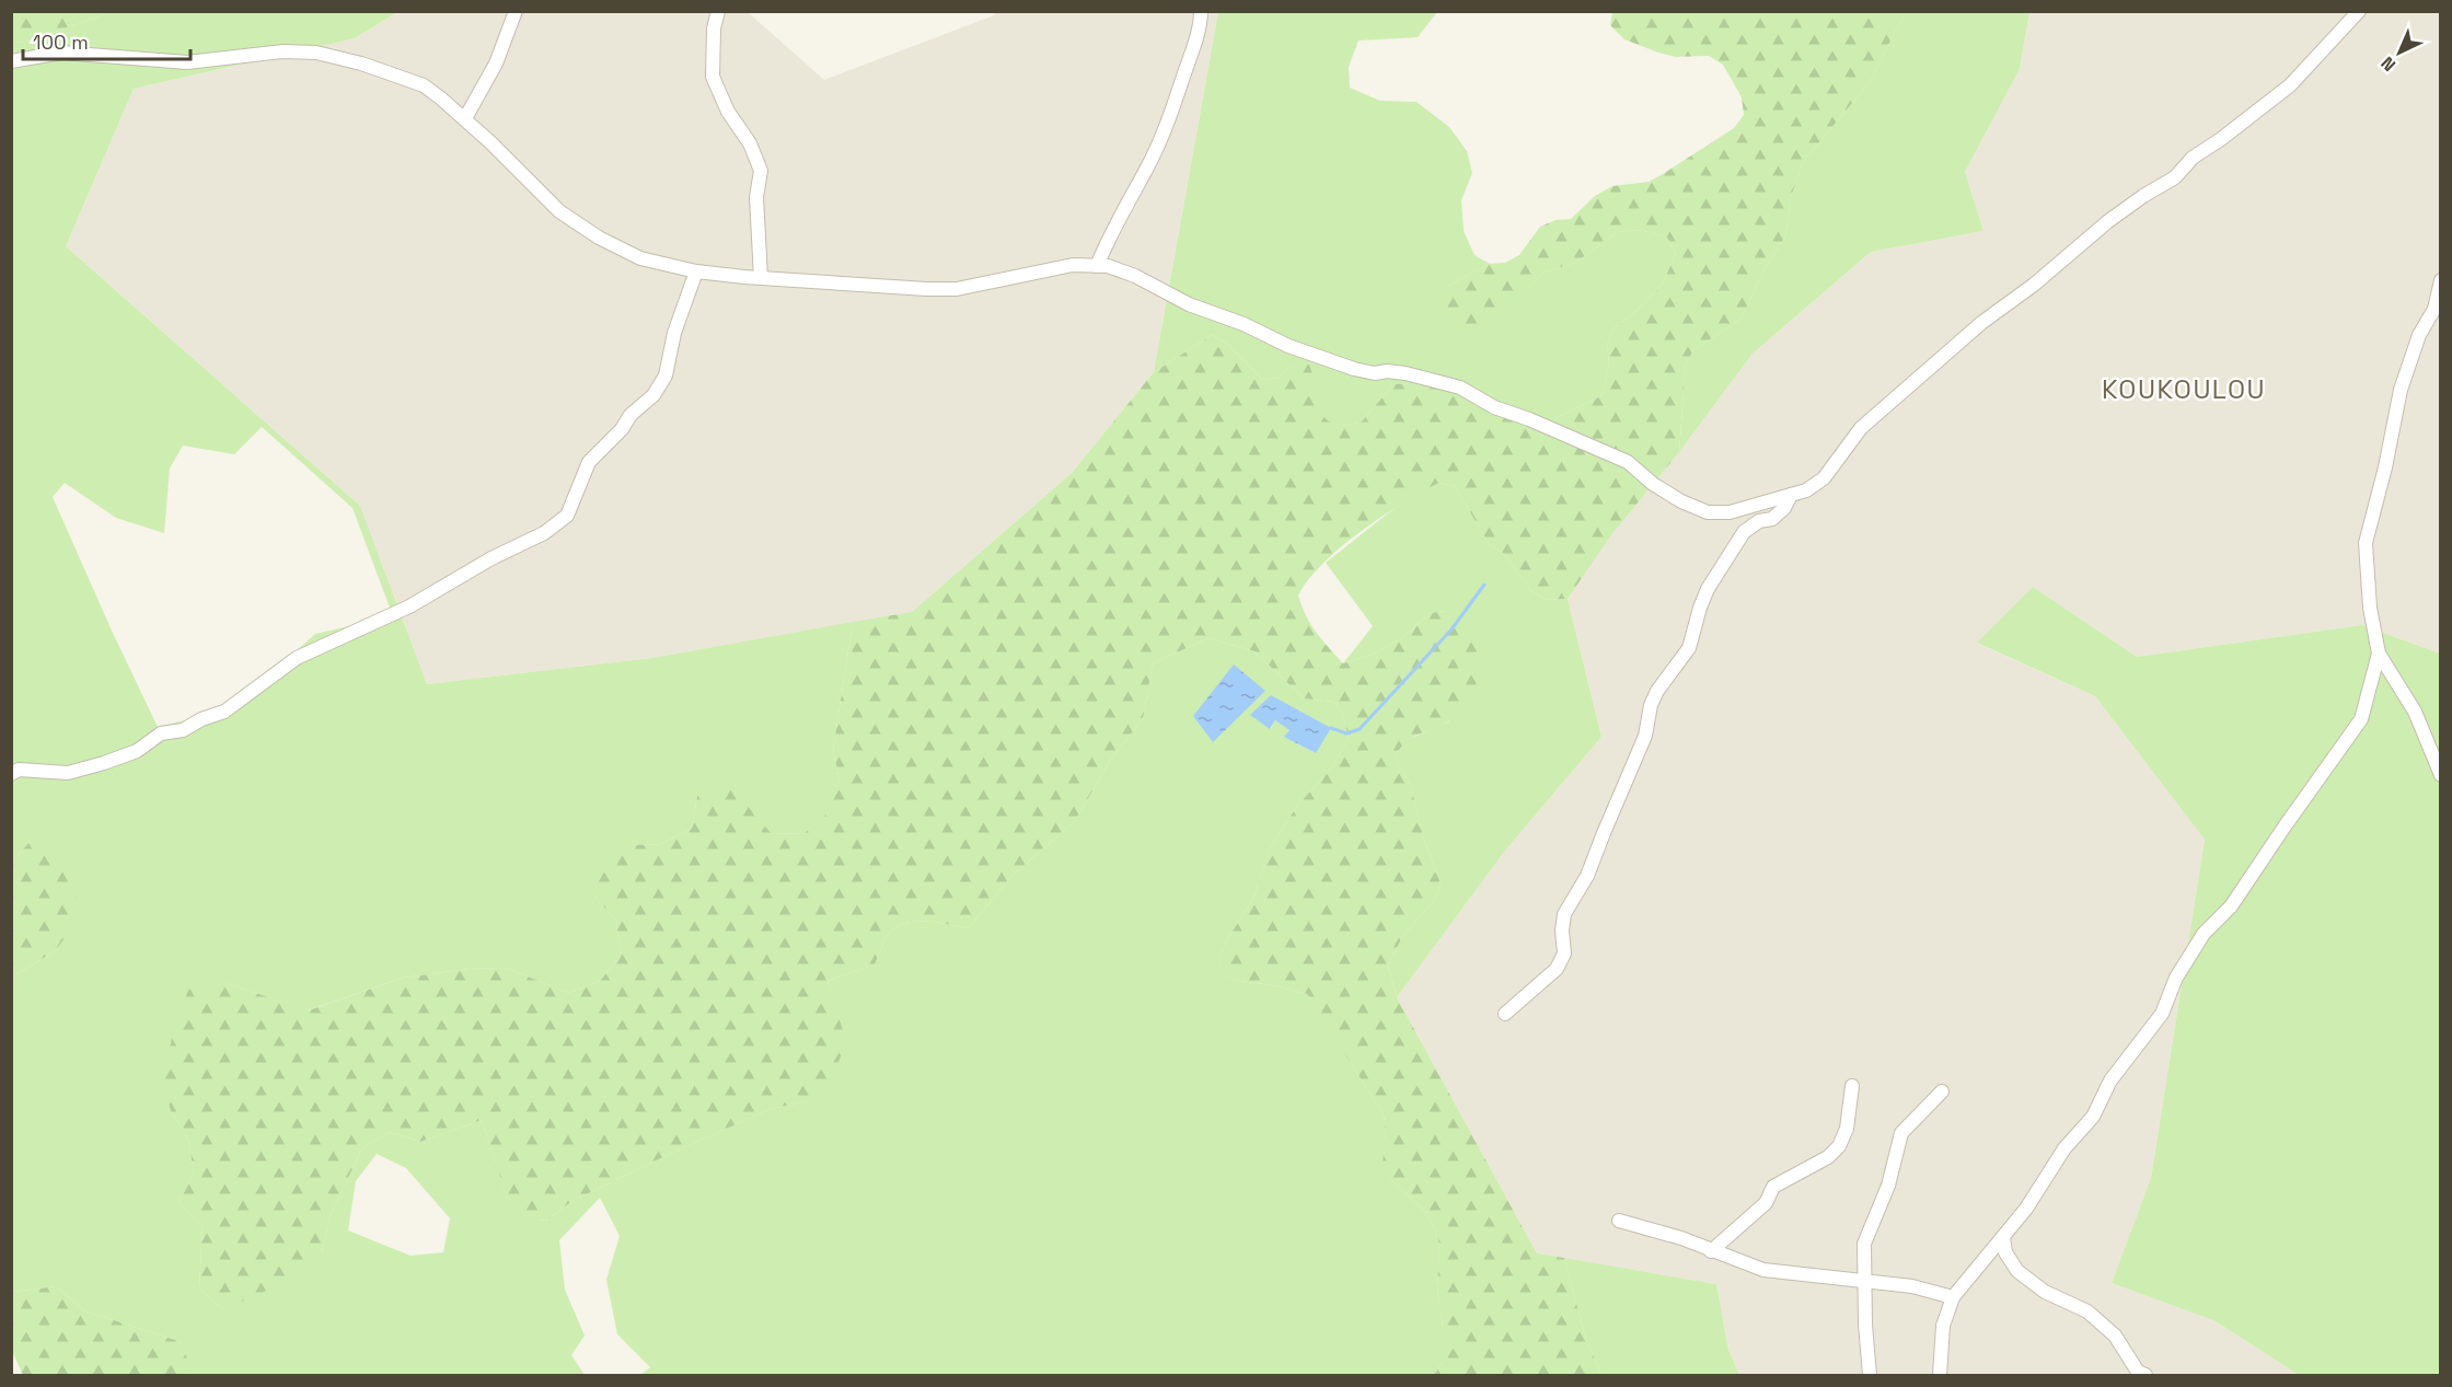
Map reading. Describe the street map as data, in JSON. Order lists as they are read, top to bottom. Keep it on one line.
{"districts":["KOUKOULOU"],"scale_bar":"100 m","north":"bottom left"}
